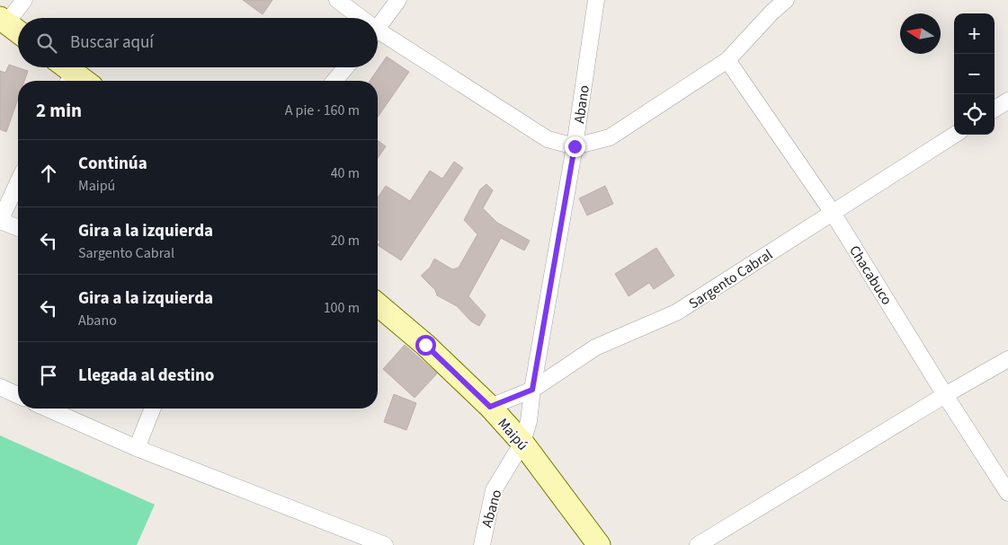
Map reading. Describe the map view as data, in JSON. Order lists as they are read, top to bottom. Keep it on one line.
{"streets":{"main road":["Maipú"],"street":["Abano","Chacabuco","Sargento Cabral"]},"crossings":[["Abano","Sargento Cabral"],["Abano","Maipú"],["Chacabuco","Sargento Cabral"],["Sargento Cabral","Maipú"]],"north":"left","page":{"map_buttons":["+","−"],"search":"Buscar aquí","heading":["2 min","A pie · 160 m"],"list":[["Continúa","Maipú","40 m"],["Gira a la izquierda","Sargento Cabral","20 m"],["Gira a la izquierda","Abano","100 m"],"Llegada al destino"]}}
